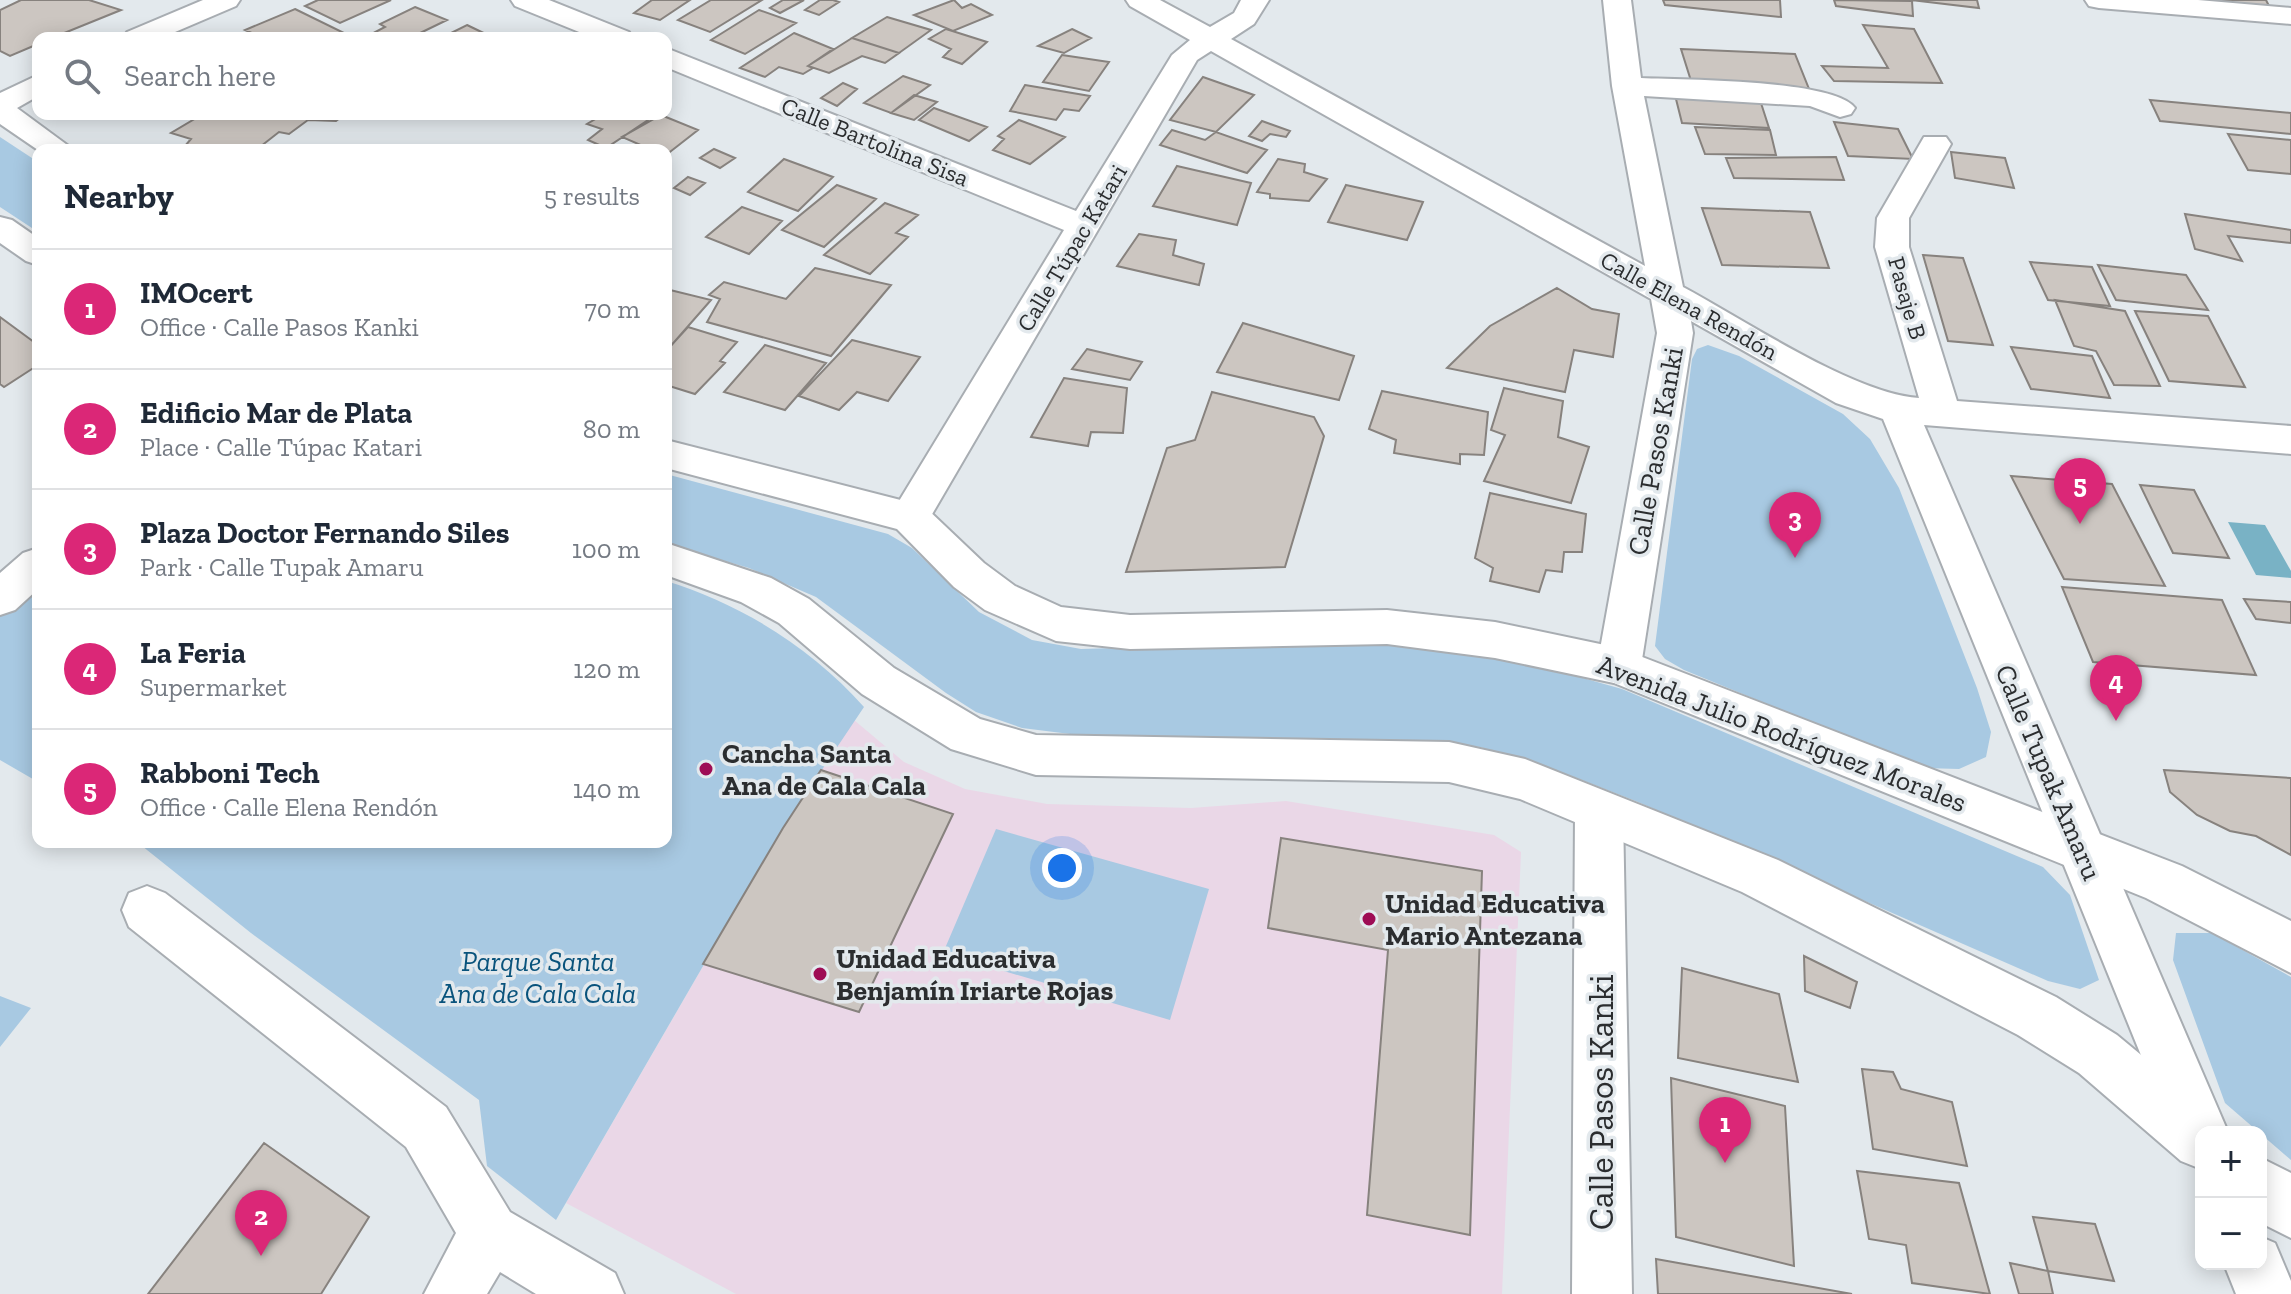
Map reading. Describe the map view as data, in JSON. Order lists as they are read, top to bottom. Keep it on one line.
{"streets":{"street":["Calle Bartolina Sisa","Calle Túpac Katari","Pasaje B","Calle Elena Rendón","Calle Pasos Kanki","Avenida Julio Rodríguez Morales","Calle Tupak Amaru"]},"crossings":[["Calle Bartolina Sisa","Calle Túpac Katari"],["Calle Túpac Katari","Calle Elena Rendón"],["Calle Túpac Katari","Avenida Julio Rodríguez Morales"],["Pasaje B","Calle Elena Rendón"],["Calle Elena Rendón","Calle Pasos Kanki"],["Calle Elena Rendón","Calle Tupak Amaru"],["Calle Pasos Kanki","Avenida Julio Rodríguez Morales"],["Avenida Julio Rodríguez Morales","Calle Tupak Amaru"]],"parks":["Parque Santa Ana de Cala Cala"],"places":["Cancha Santa Ana de Cala Cala","Unidad Educativa Mario Antezana","Unidad Educativa Benjamín Iriarte Rojas"],"page":{"search":"Search here","heading":["Nearby","5 results"],"list":[{"mark":"1","name":"IMOcert","note":"Office · Calle Pasos Kanki","value":"70 m"},{"mark":"2","name":"Edificio Mar de Plata","note":"Place · Calle Túpac Katari","value":"80 m"},{"mark":"3","name":"Plaza Doctor Fernando Siles","note":"Park · Calle Tupak Amaru","value":"100 m"},{"mark":"4","name":"La Feria","note":"Supermarket","value":"120 m"},{"mark":"5","name":"Rabboni Tech","note":"Office · Calle Elena Rendón","value":"140 m"}],"pins":["5","3","4","1","2"],"map_buttons":["+","−"]}}
